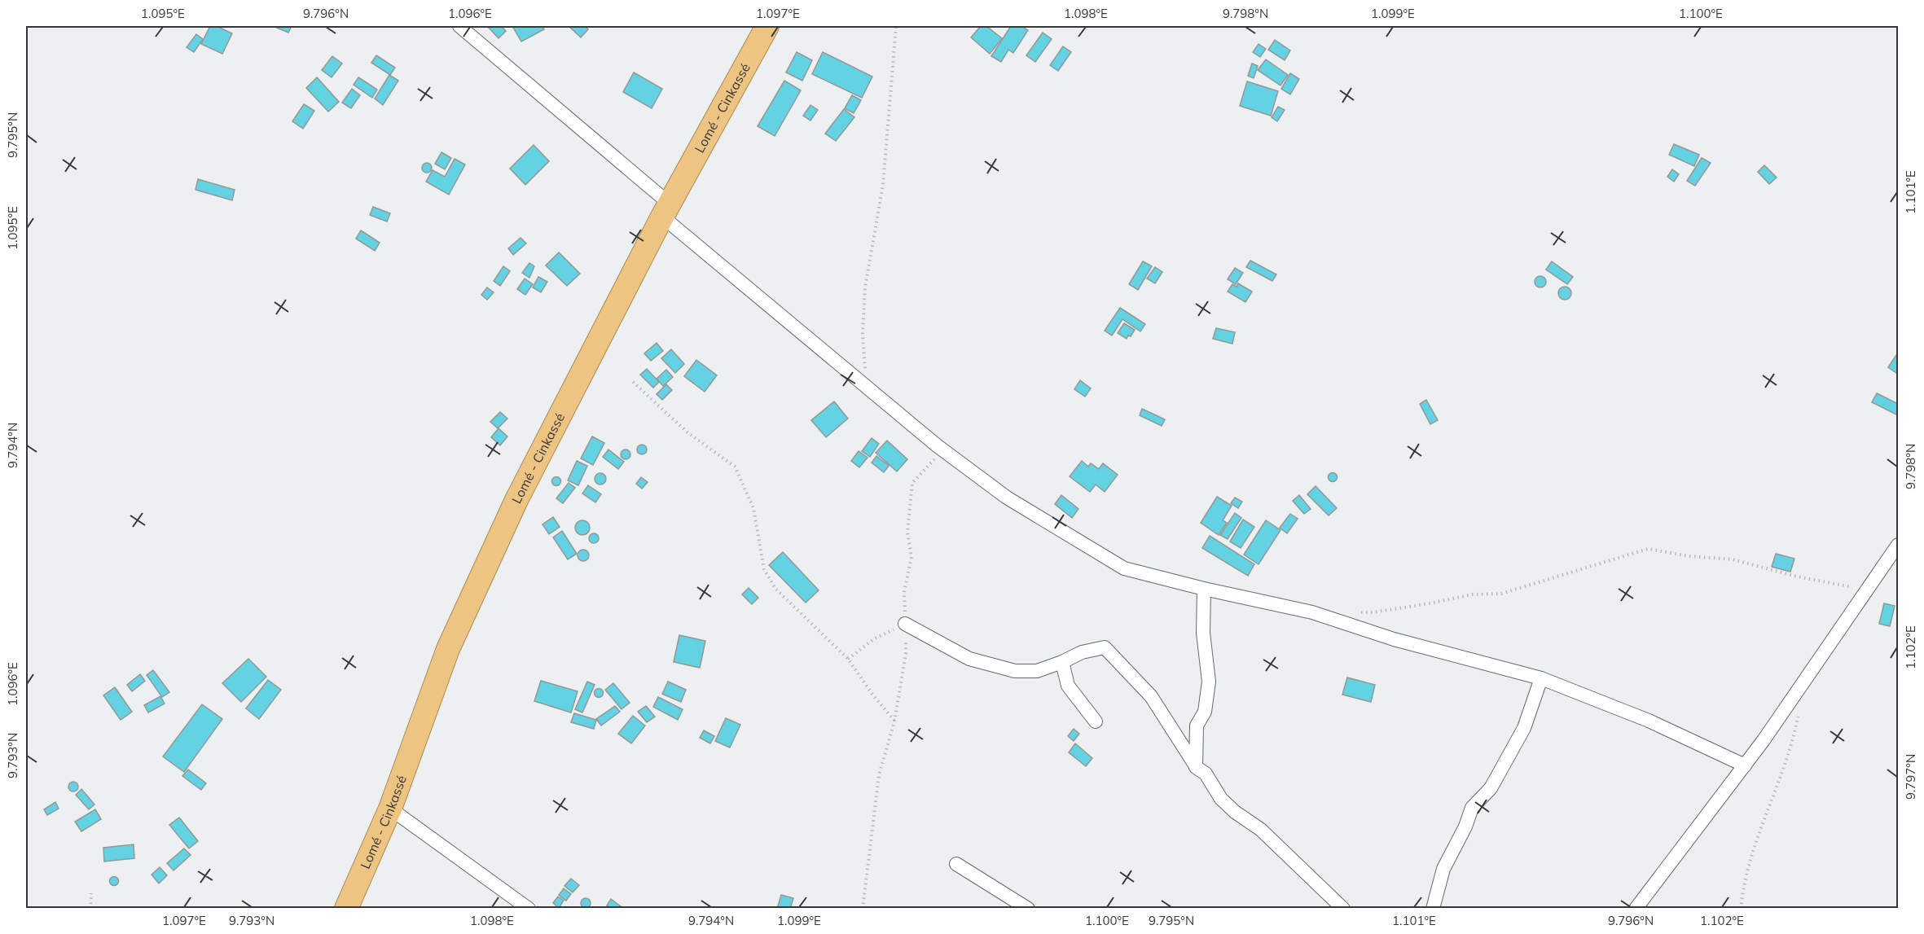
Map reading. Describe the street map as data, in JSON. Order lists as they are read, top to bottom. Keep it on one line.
{"streets":{"highway":["Lomé - Cinkassé"]},"coordinates":["1.095°E","9.796°N","1.096°E","1.097°E","1.098°E","9.798°N","1.099°E","1.100°E","9.795°N","1.101°E","9.794°N","1.102°E","9.793°N","9.797°N"]}
